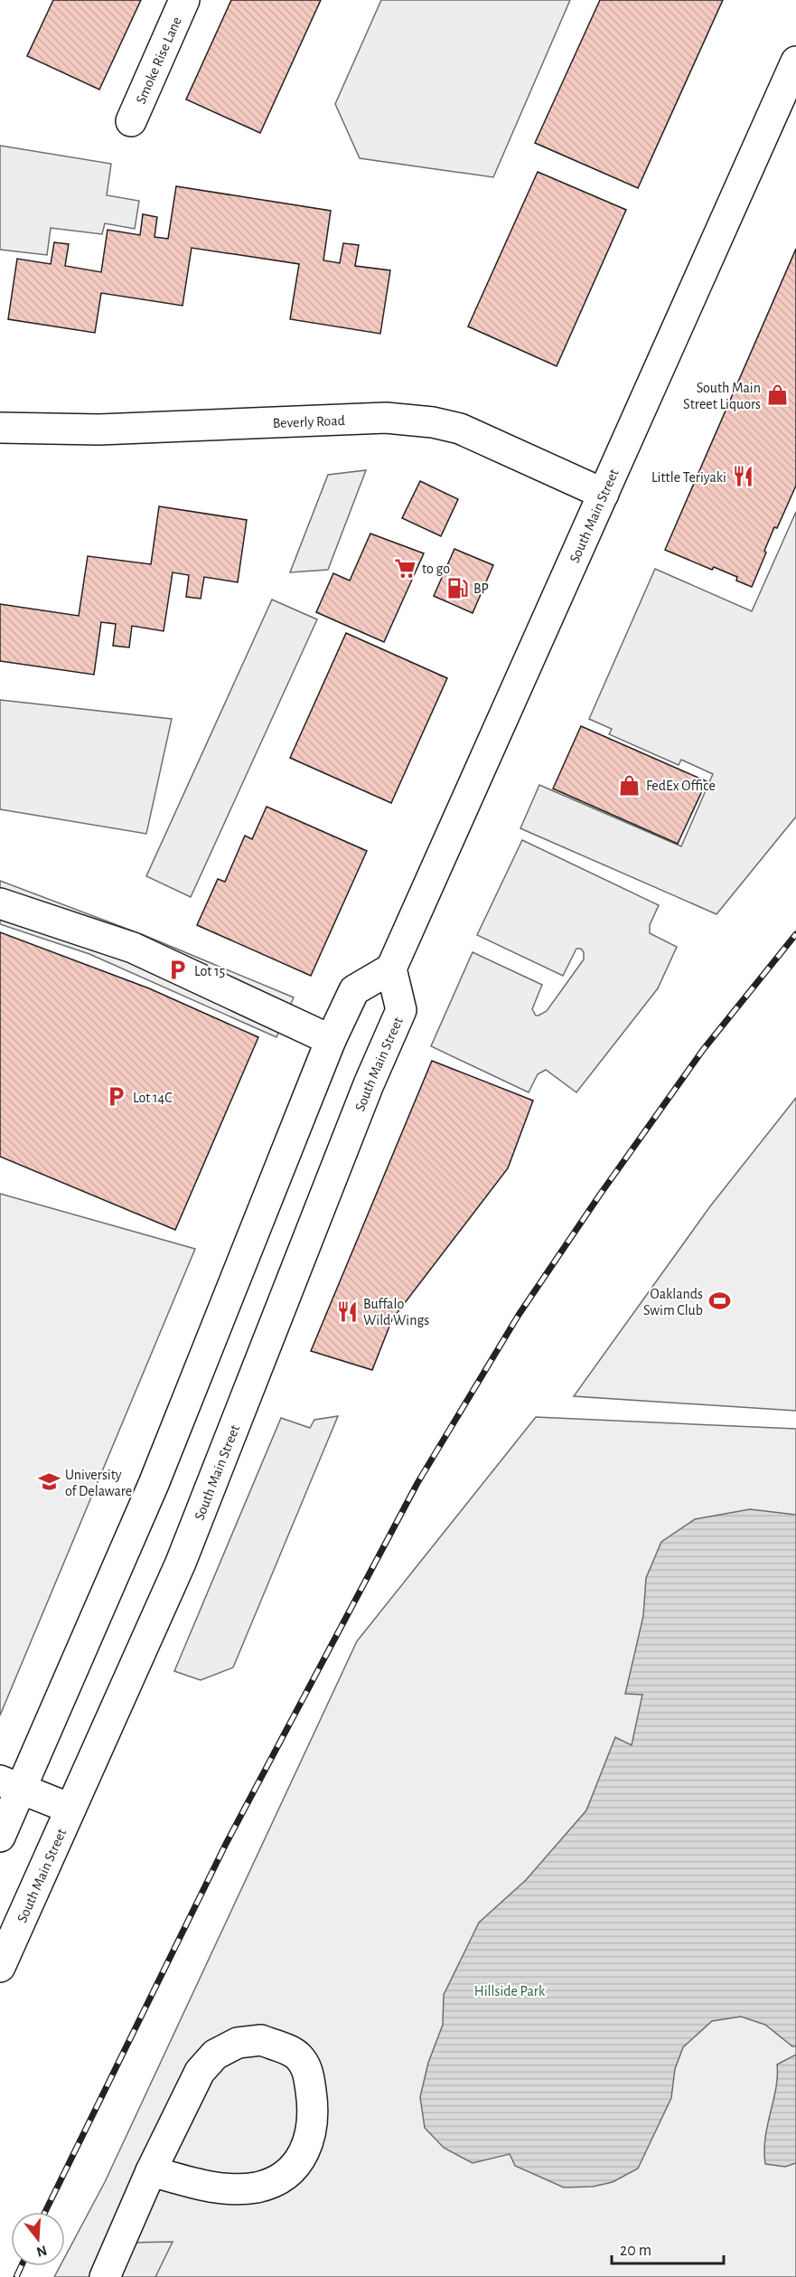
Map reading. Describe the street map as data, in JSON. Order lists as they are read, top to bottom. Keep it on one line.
{"streets":{"main road":["Smoke Rise Lane","Beverly Road","South Main Street"]},"crossings":[["Beverly Road","South Main Street"]],"parks":["Hillside Park"],"places":{"shop":["South Main Street Liquors","FedEx Office"],"restaurant":["Little Teriyaki","Buffalo Wild Wings"],"supermarket":["to go"],"fuel station":["BP"],"parking":["Lot 15","Lot 14C"],"sports":["Oaklands Swim Club"],"school or university":["University of Delaware"]},"scale_bar":"20 m","north":"bottom"}
